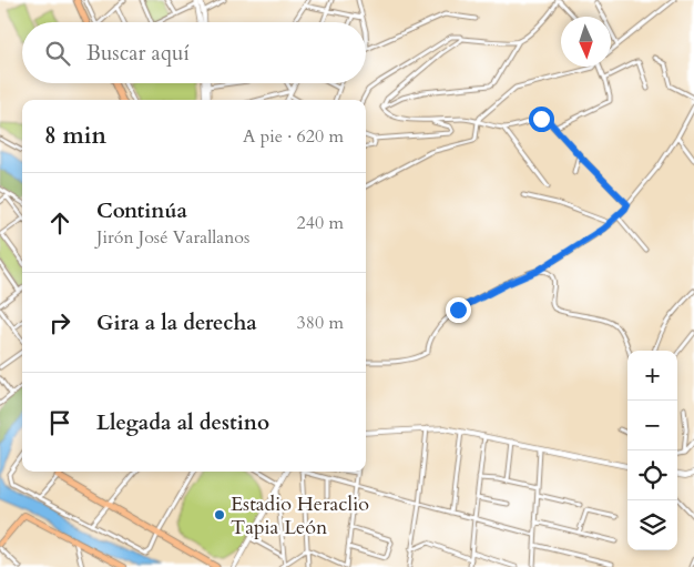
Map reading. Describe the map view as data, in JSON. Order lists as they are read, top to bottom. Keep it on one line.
{"places":["Estadio Heraclio Tapia León"],"north":"bottom","page":{"search":"Buscar aquí","heading":["8 min","A pie · 620 m"],"list":[["Continúa","Jirón José Varallanos","240 m"],["Gira a la derecha","380 m"],"Llegada al destino"],"map_buttons":["+","−"]}}
